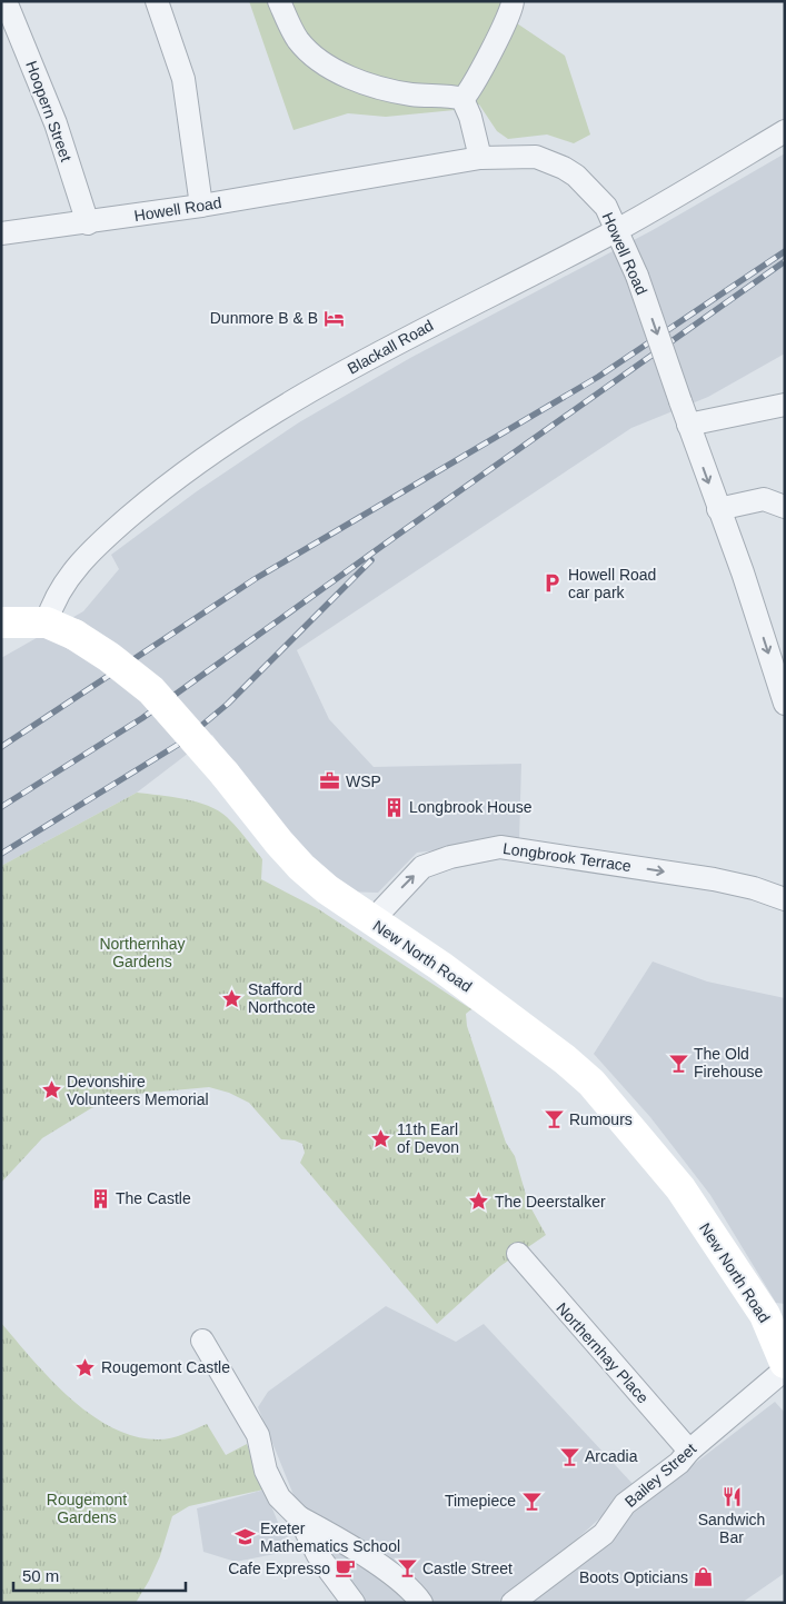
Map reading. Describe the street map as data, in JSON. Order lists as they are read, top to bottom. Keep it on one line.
{"streets":{"main road":["New North Road"],"street":["Hoopern Street","Howell Road","Blackall Road","Longbrook Terrace","Northernhay Place","Bailey Street"]},"crossings":[["Hoopern Street","Howell Road"],["Howell Road","Blackall Road"],["Blackall Road","New North Road"],["Longbrook Terrace","New North Road"],["Northernhay Place","Bailey Street"]],"one_way":["Howell Road","Longbrook Terrace"],"parks":["Northernhay Gardens","Rougemont Gardens"],"places":{"hotel":["Dunmore B & B"],"parking":["Howell Road car park"],"office":["WSP"],"building":["Longbrook House","The Castle"],"place":["Stafford Northcote","Devonshire Volunteers Memorial","11th Earl of Devon","The Deerstalker","Rougemont Castle"],"bar":["The Old Firehouse","Rumours","Arcadia","Timepiece","Castle Street"],"restaurant":["Sandwich Bar"],"school or university":["Exeter Mathematics School"],"cafe":["Cafe Expresso"],"shop":["Boots Opticians"]},"scale_bar":"50 m"}
